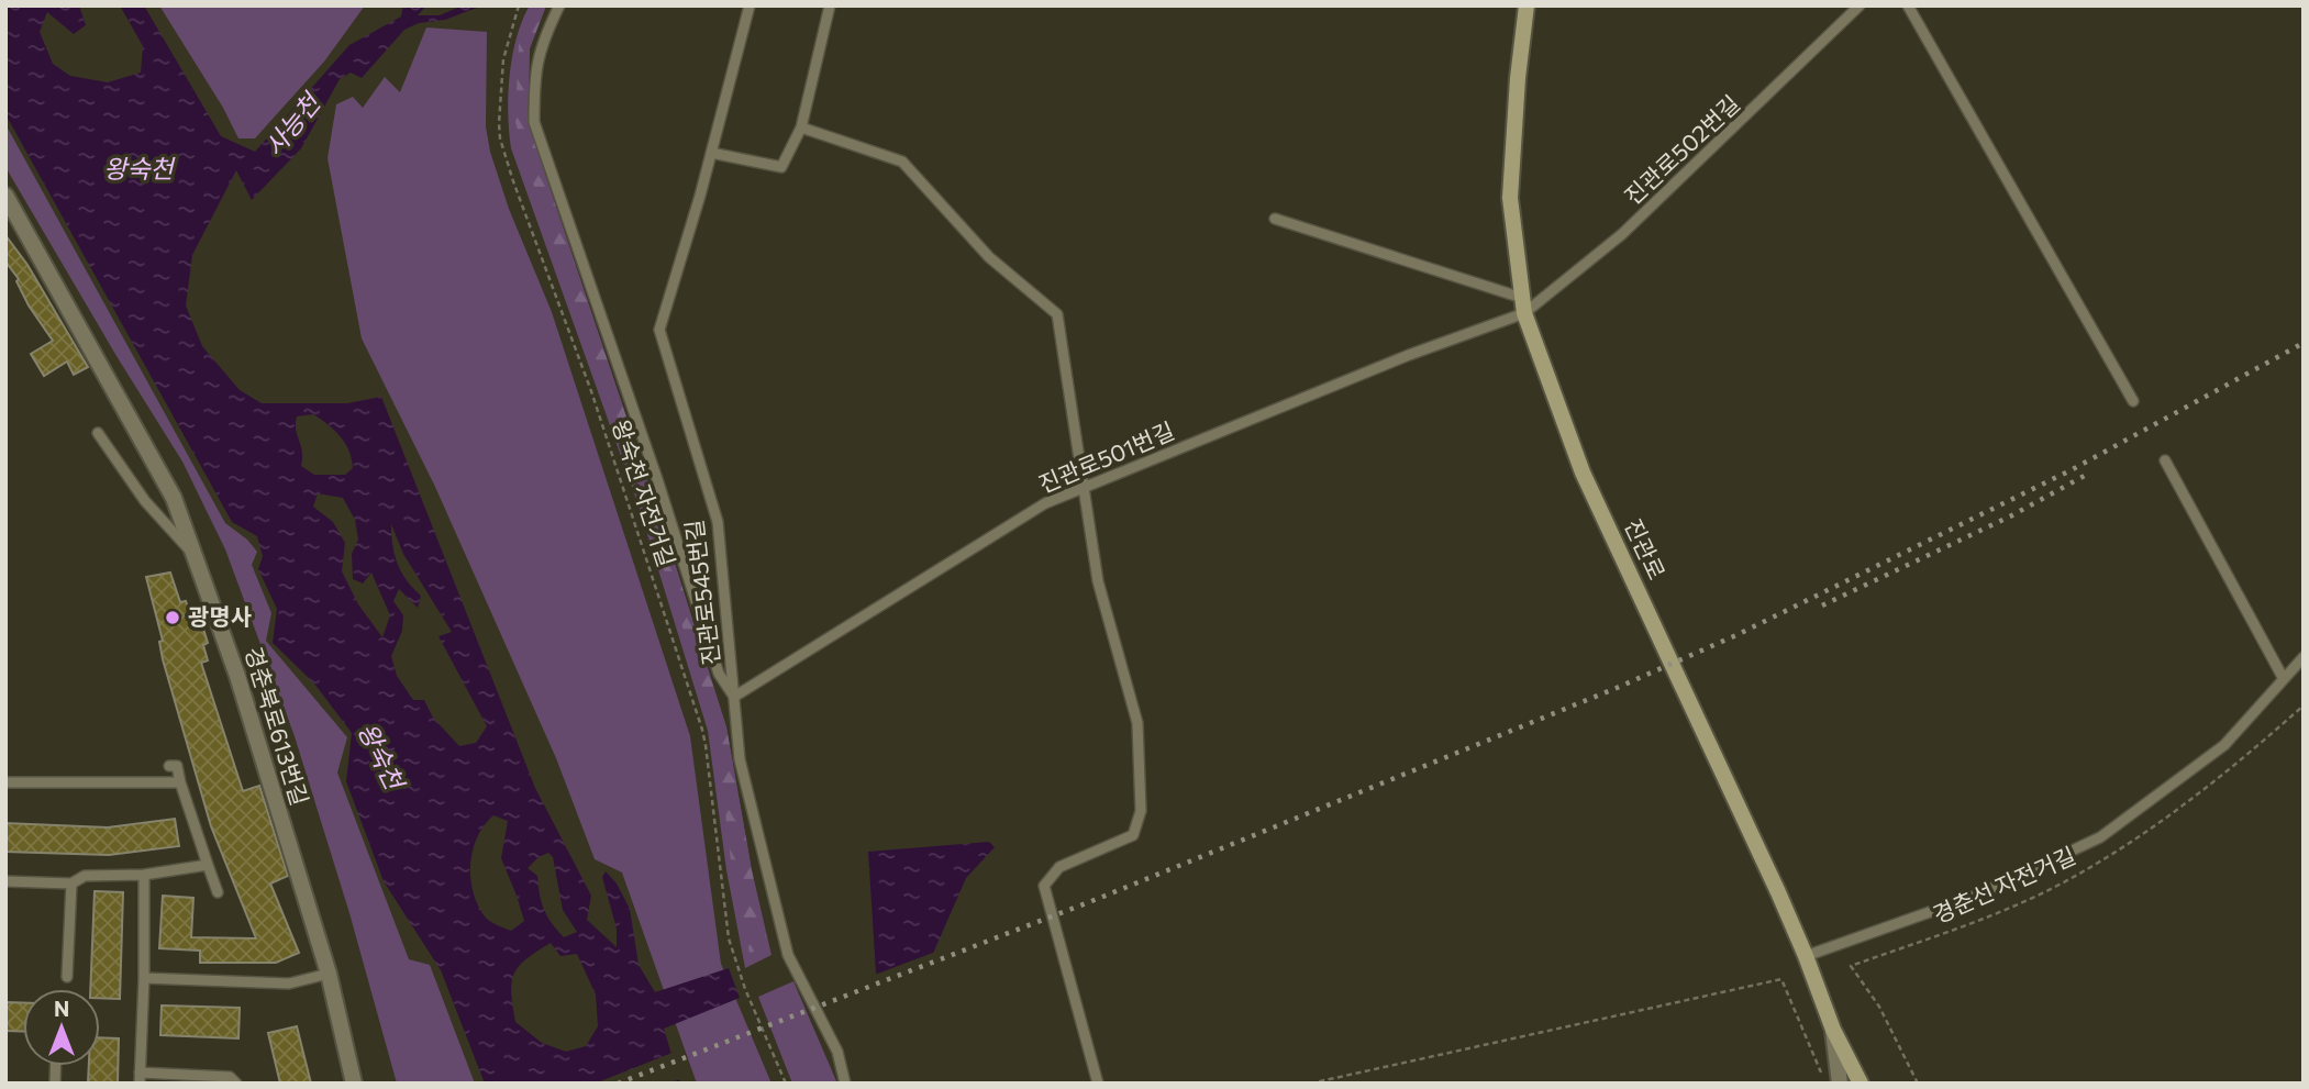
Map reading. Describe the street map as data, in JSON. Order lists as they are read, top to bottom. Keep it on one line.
{"streets":{"street":["진관로","경춘북로613번길"],"lane":["진관로502번길","진관로501번길","진관로545번길"],"path":["왕숙천 자전거길","경춘선 자전거길"]},"crossings":[["진관로502번길","진관로501번길"],["진관로502번길","진관로"],["진관로501번길","진관로"],["진관로501번길","진관로545번길"]],"water":["사능천","왕숙천"],"places":["광명사"],"north":"top"}
